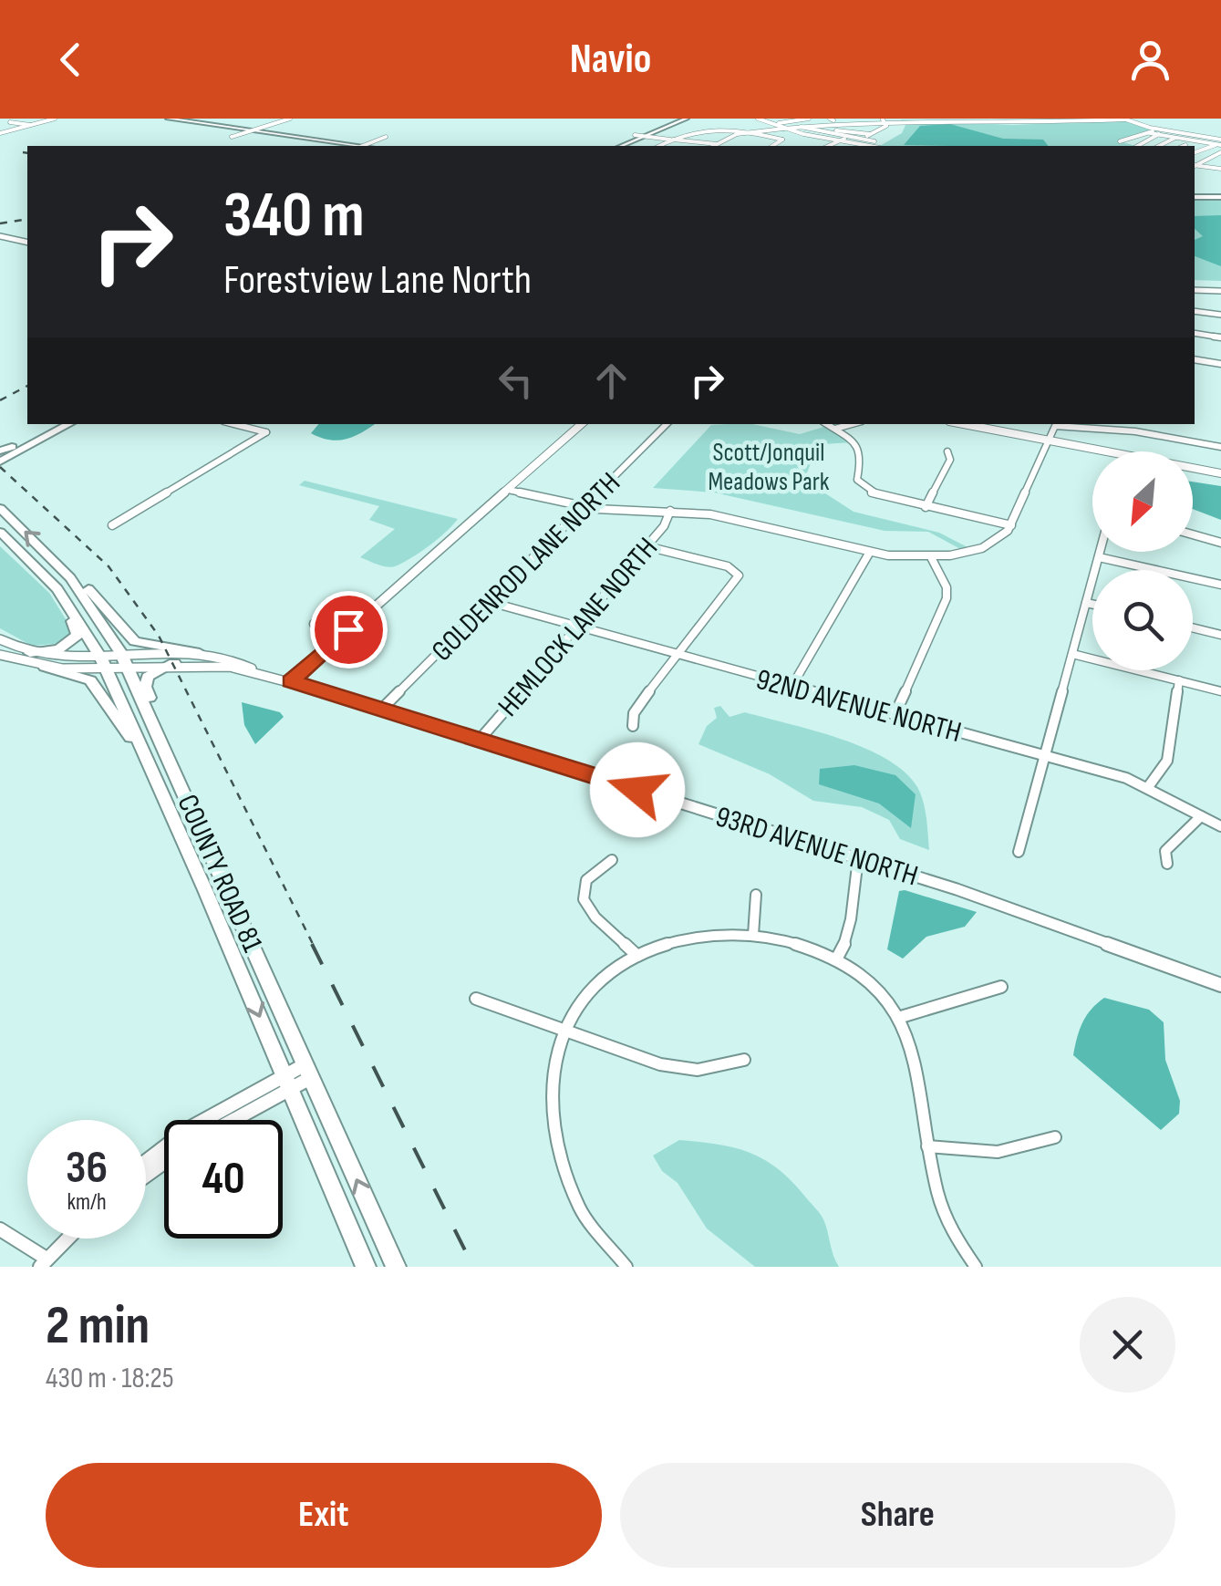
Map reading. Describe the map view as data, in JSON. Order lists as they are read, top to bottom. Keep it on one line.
{"streets":{"highway":["COUNTY ROAD 81"],"street":["GOLDENROD LANE NORTH","HEMLOCK LANE NORTH","92ND AVENUE NORTH","93RD AVENUE NORTH"]},"crossings":[["GOLDENROD LANE NORTH","92ND AVENUE NORTH"],["GOLDENROD LANE NORTH","93RD AVENUE NORTH"],["HEMLOCK LANE NORTH","92ND AVENUE NORTH"],["HEMLOCK LANE NORTH","93RD AVENUE NORTH"],["93RD AVENUE NORTH","COUNTY ROAD 81"]],"parks":["Scott/Jonquil Meadows Park"],"north":"bottom left","page":{"header":"Navio","turn":["340 m","Forestview Lane North"],"speed":"36 km/h","limit":"40","heading":["2 min","430 m · 18:25"],"buttons":["Exit","Share"]}}
